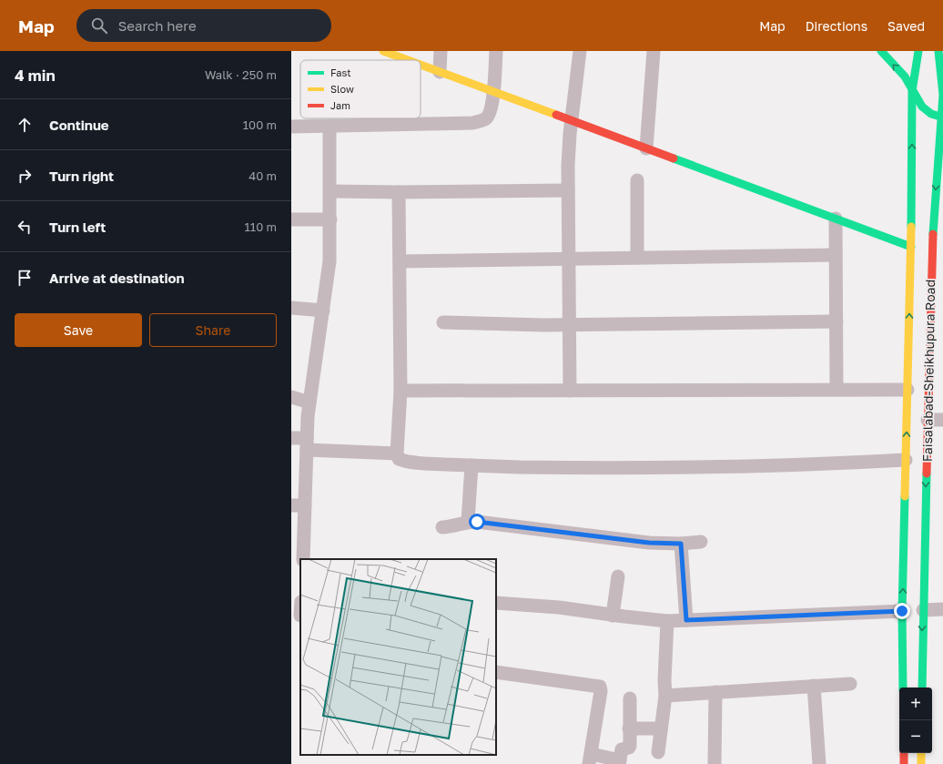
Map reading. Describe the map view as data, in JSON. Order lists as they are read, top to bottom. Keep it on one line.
{"streets":{"main road":["Faisalabad-Sheikhupura Road"]},"legend":["Fast","Slow","Jam"],"page":{"header":"Map","search":"Search here","nav":["Map","Directions","Saved"],"heading":["4 min","Walk · 250 m"],"list":[["Continue","100 m"],["Turn right","40 m"],["Turn left","110 m"],"Arrive at destination"],"buttons":["Save","Share"],"map_buttons":["+","−"]}}
